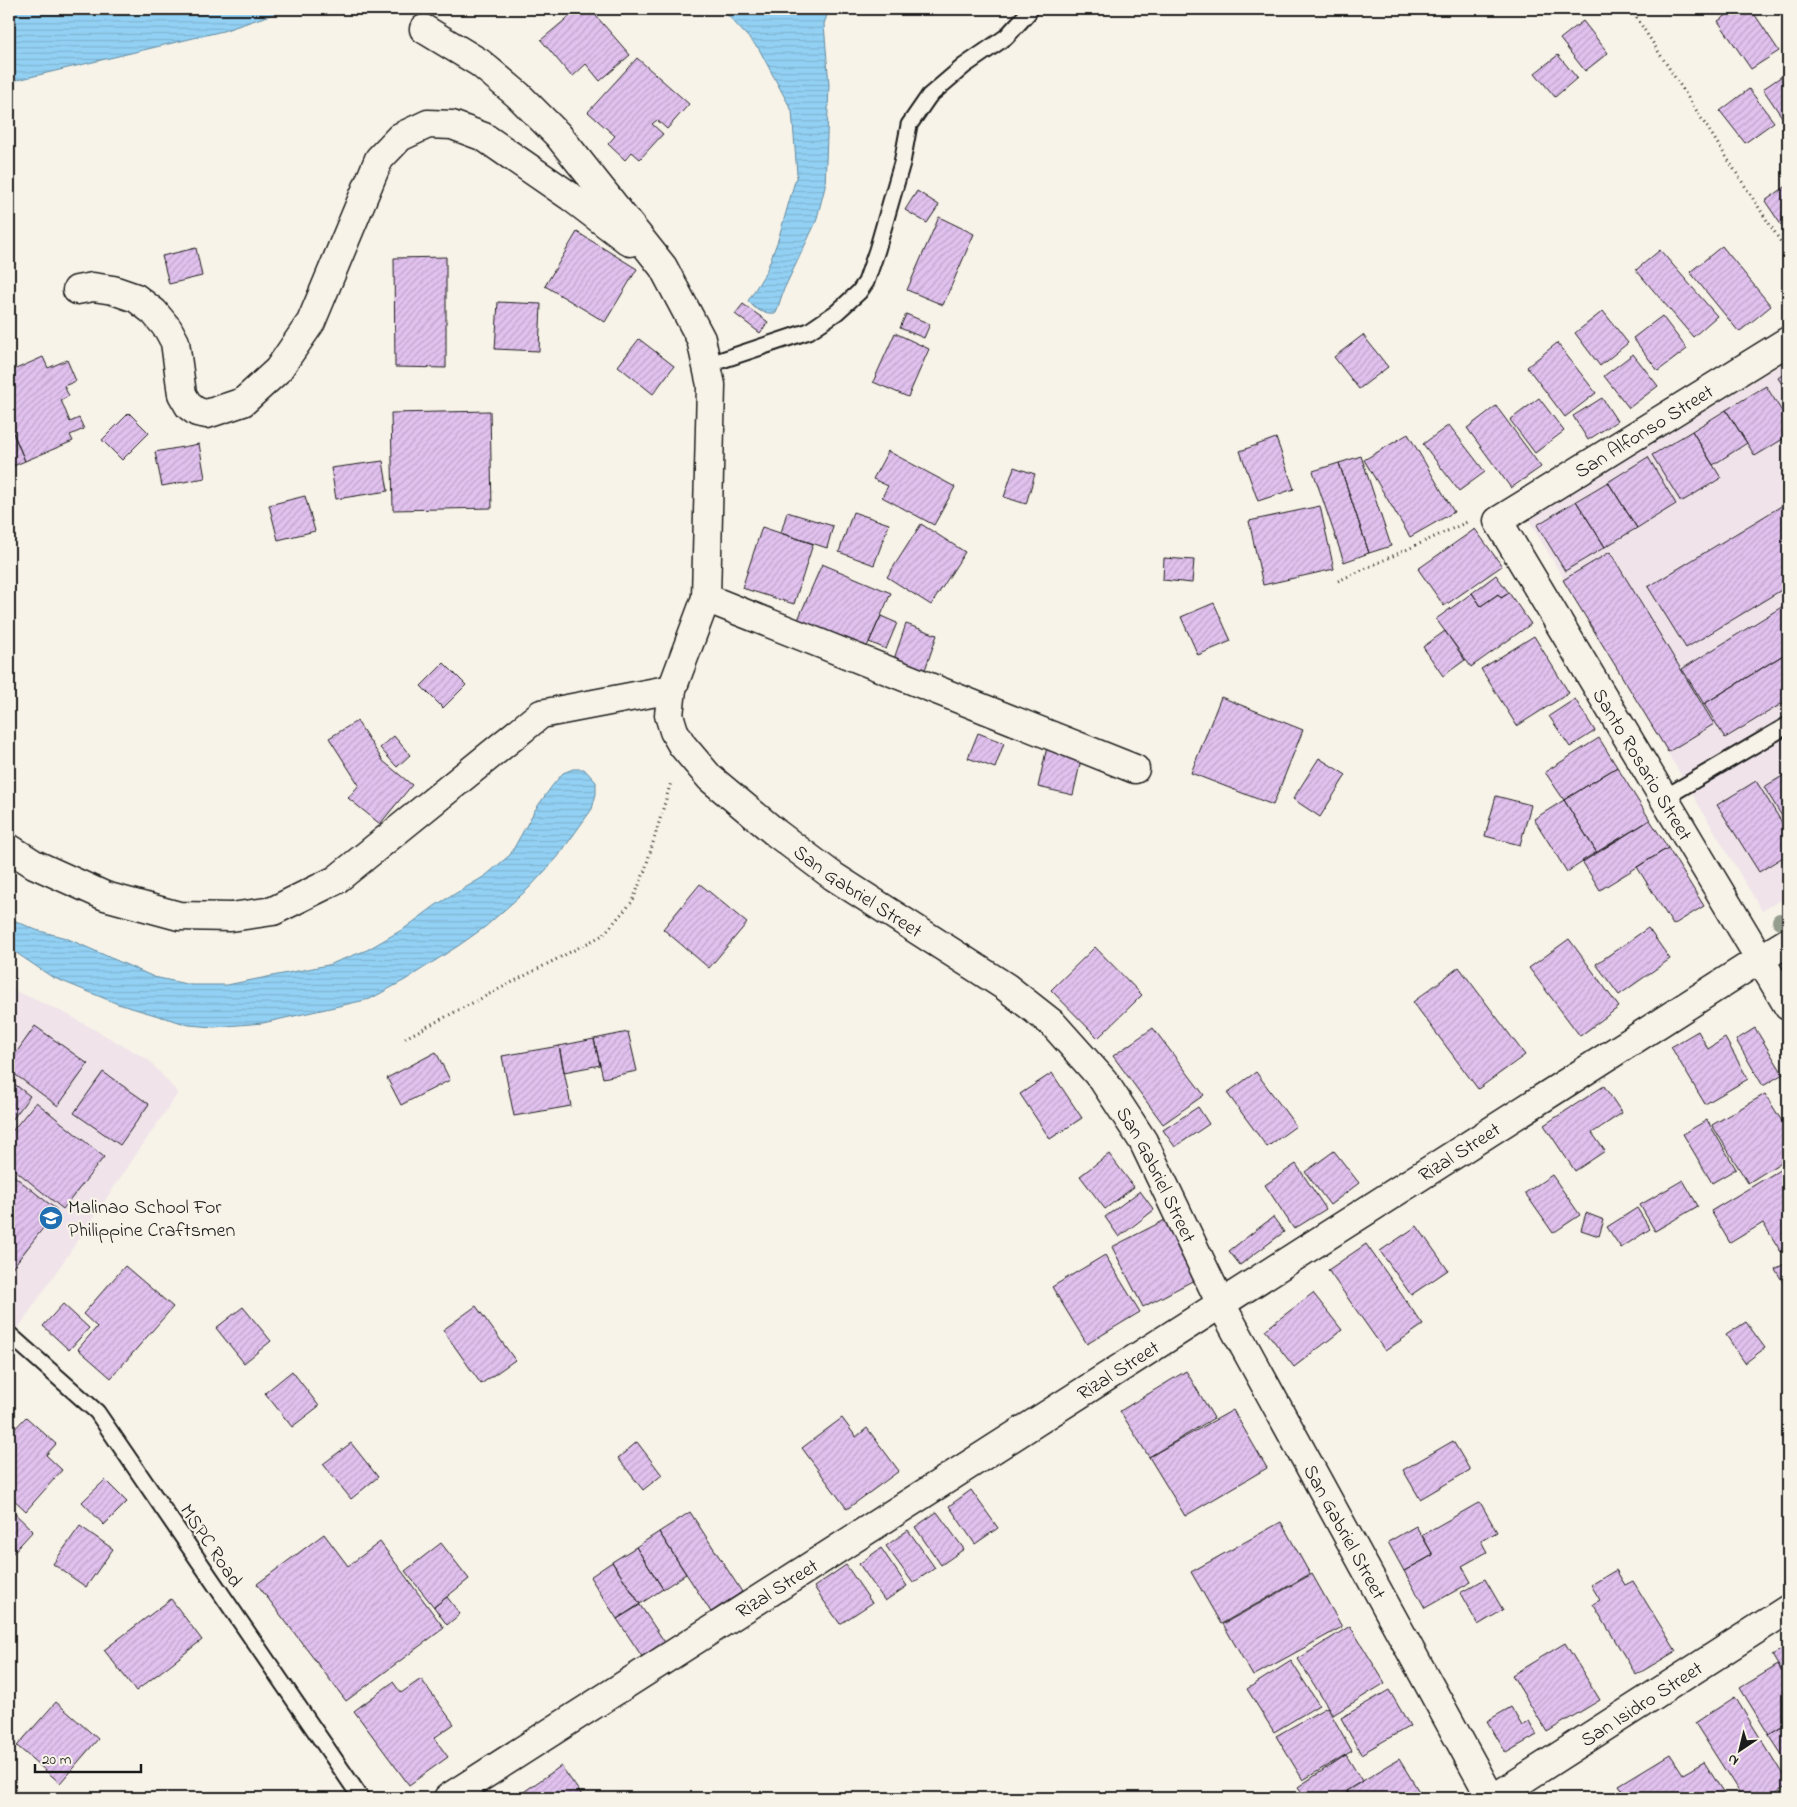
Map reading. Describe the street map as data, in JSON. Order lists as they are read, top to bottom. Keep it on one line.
{"streets":{"street":["San Alfonso Street","Santo Rosario Street","San Gabriel Street","Rizal Street","San Isidro Street"],"lane":["MSPC Road"]},"crossings":[["San Alfonso Street","Santo Rosario Street"],["Santo Rosario Street","Rizal Street"],["San Gabriel Street","Rizal Street"],["San Gabriel Street","San Isidro Street"]],"places":{"school or university":["Malinao School For Philippine Craftsmen"]},"scale_bar":"20 m","north":"bottom left"}
